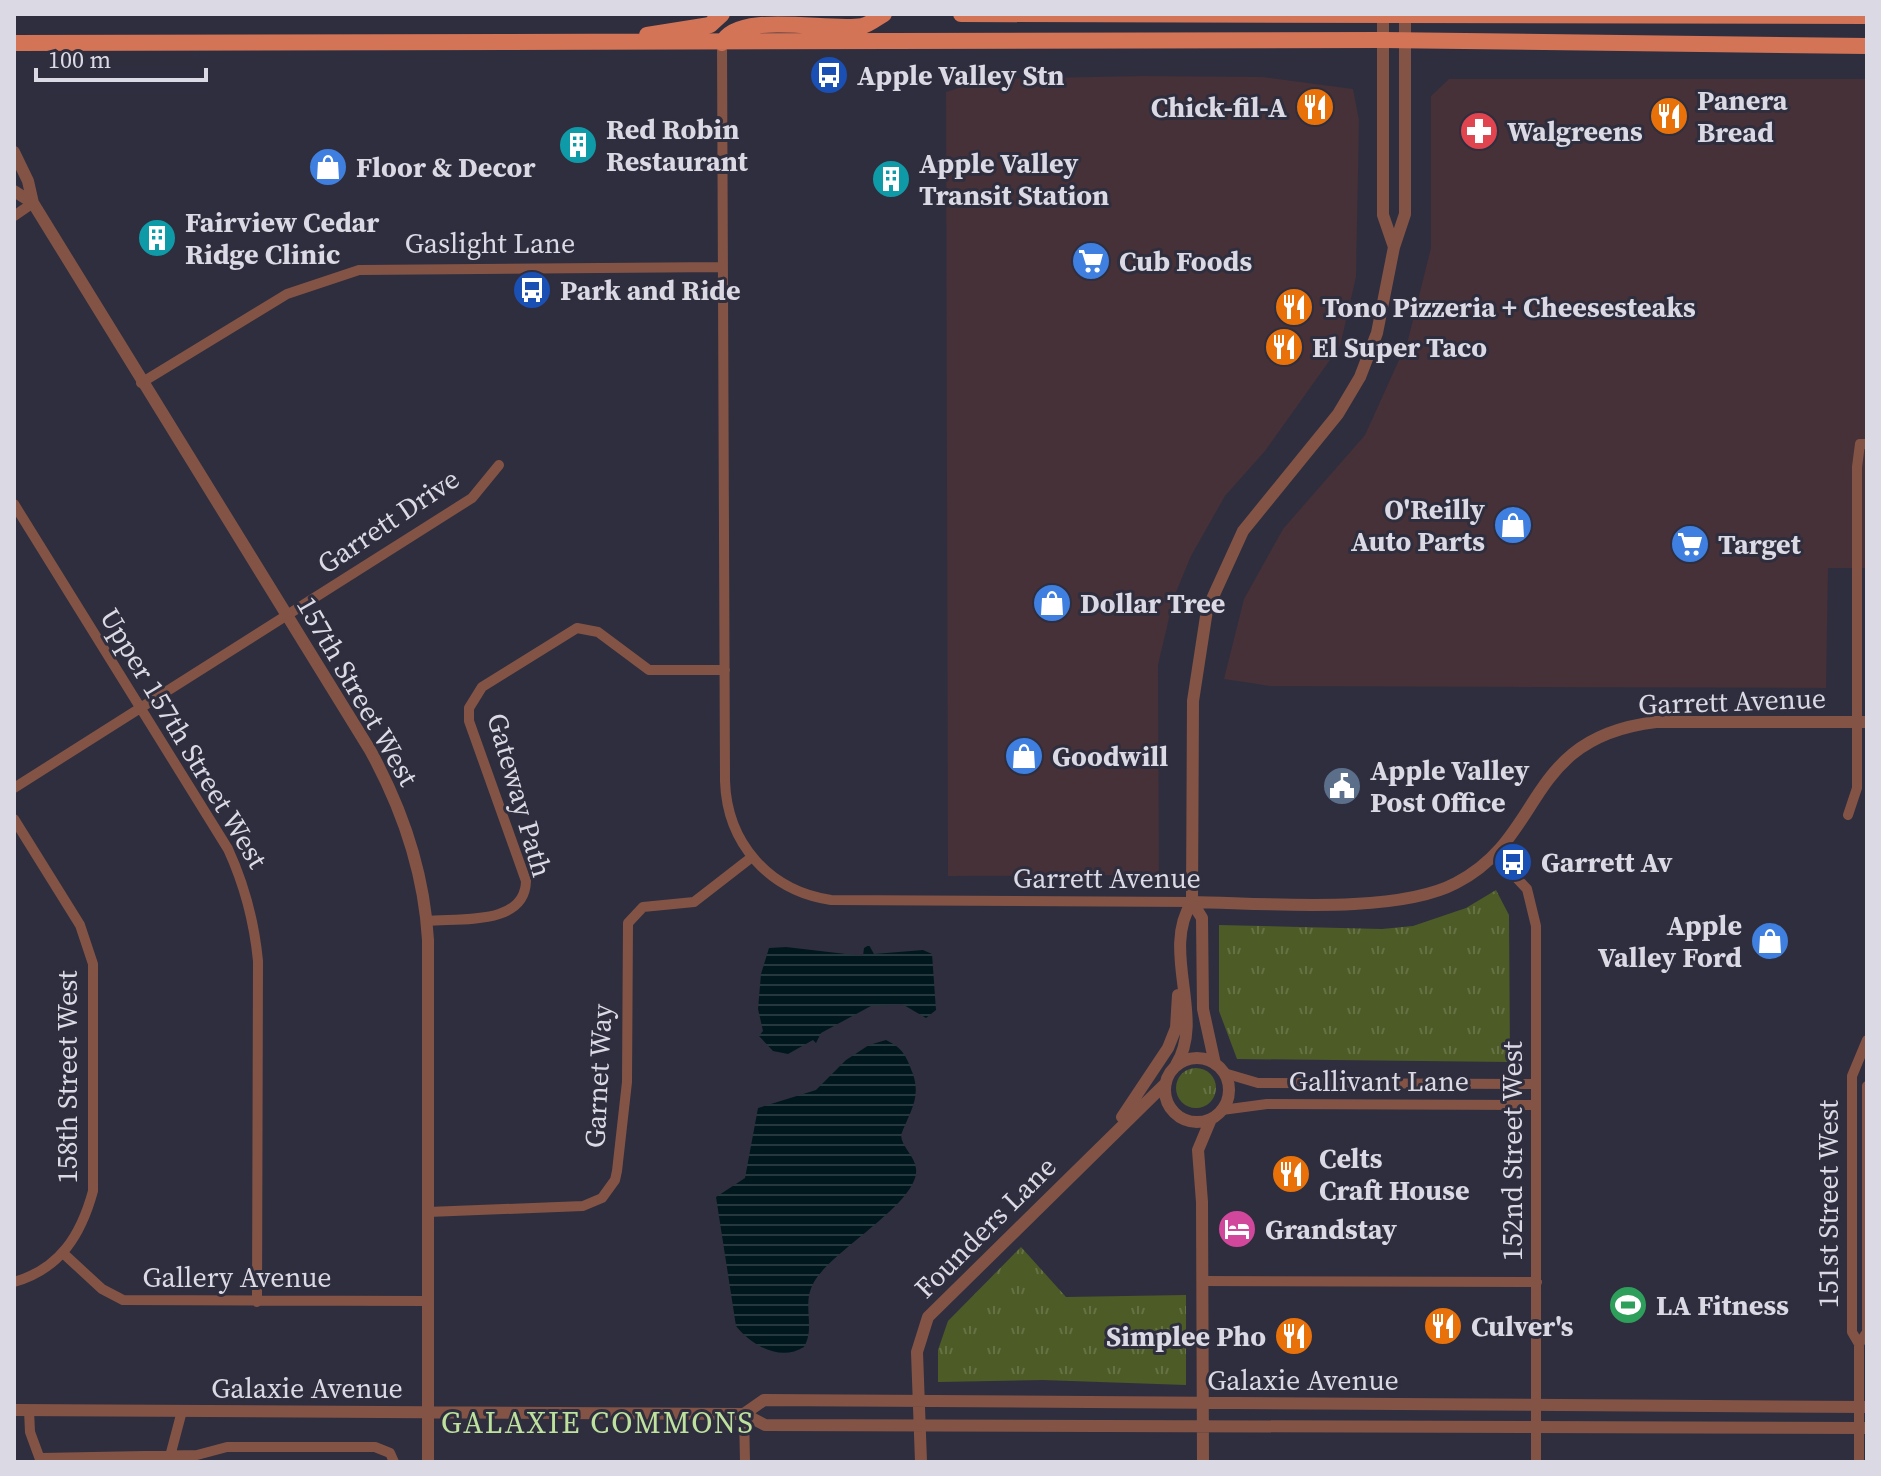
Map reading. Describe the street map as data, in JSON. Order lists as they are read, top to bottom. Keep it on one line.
{"streets":{"street":["Gaslight Lane","Garrett Drive","157th Street West","Garrett Avenue","Upper 157th Street West","Gateway Path","Garnet Way","158th Street West","Gallivant Lane","152nd Street West","151st Street West","Founders Lane","Gallery Avenue","Galaxie Avenue"]},"crossings":[["Gaslight Lane","157th Street West"],["Gaslight Lane","Garrett Avenue"],["Garrett Drive","157th Street West"],["Garrett Drive","Upper 157th Street West"],["157th Street West","Gateway Path"],["157th Street West","Garnet Way"],["157th Street West","Gallery Avenue"],["157th Street West","Galaxie Avenue"],["Garrett Avenue","Gateway Path"],["Garrett Avenue","Garnet Way"],["Garrett Avenue","152nd Street West"],["Upper 157th Street West","Gallery Avenue"],["158th Street West","Gallery Avenue"],["Gallivant Lane","152nd Street West"],["Gallivant Lane","Founders Lane"],["152nd Street West","Galaxie Avenue"],["151st Street West","Galaxie Avenue"],["Founders Lane","Galaxie Avenue"]],"districts":["GALAXIE COMMONS"],"places":{"bus stop":["Apple Valley Stn","Park and Ride","Garrett Av"],"restaurant":["Chick-fil-A","Panera Bread","Tono Pizzeria + Cheesesteaks","El Super Taco","Celts Craft House","Culver's","Simplee Pho"],"pharmacy":["Walgreens"],"building":["Red Robin Restaurant","Apple Valley Transit Station","Fairview Cedar Ridge Clinic"],"shop":["Floor & Decor","O'Reilly Auto Parts","Dollar Tree","Goodwill","Apple Valley Ford"],"supermarket":["Cub Foods","Target"],"public building":["Apple Valley Post Office"],"hotel":["Grandstay"],"sports":["LA Fitness"]},"scale_bar":"100 m"}
